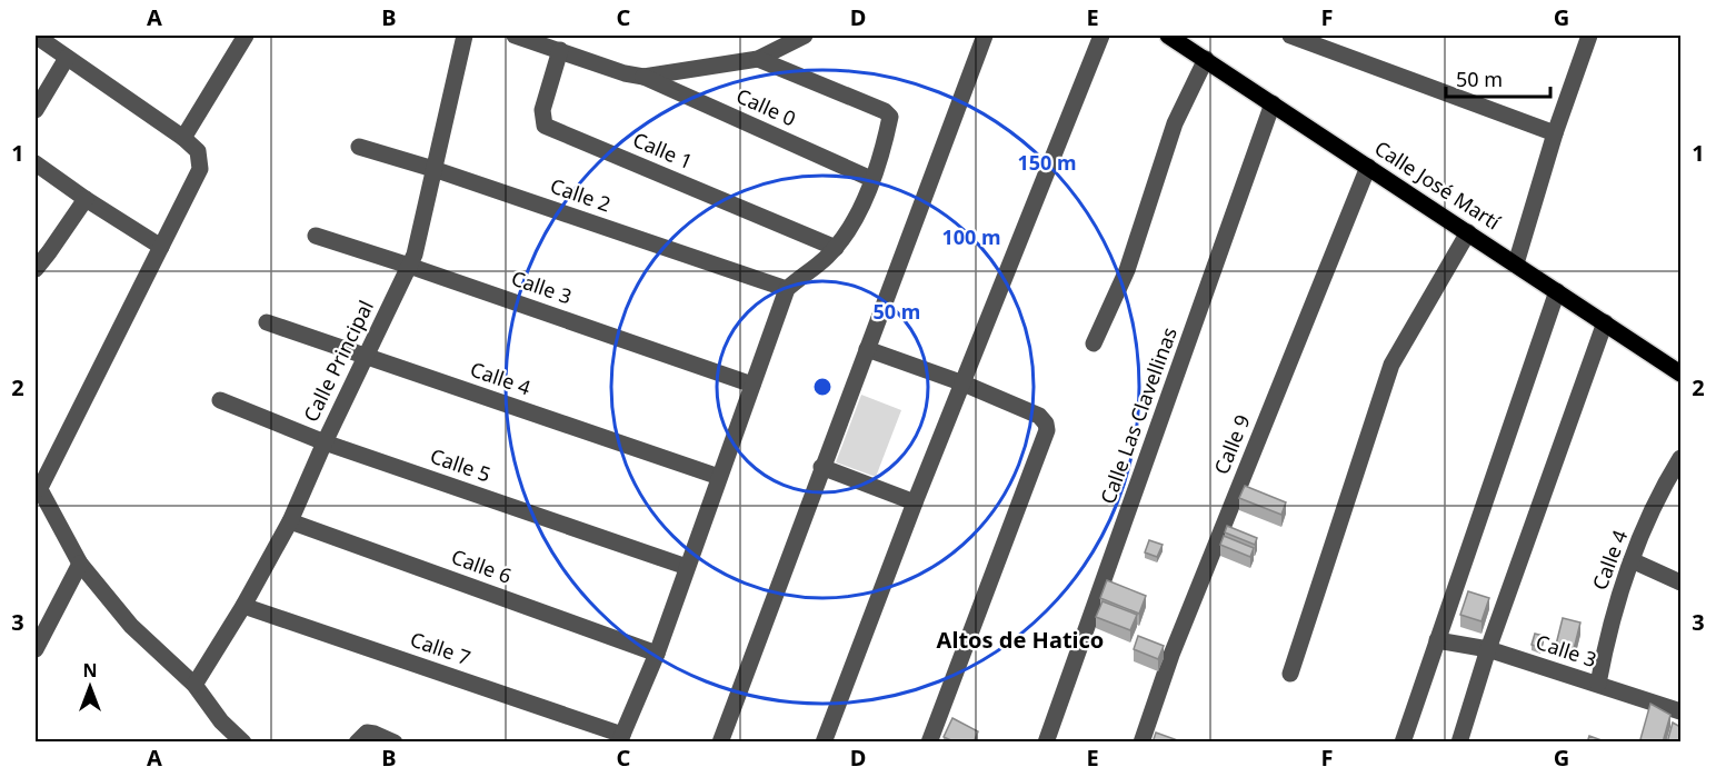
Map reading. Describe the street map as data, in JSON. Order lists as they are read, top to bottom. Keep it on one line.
{"streets":{"main road":["Calle José Martí"],"street":["Calle 0","Calle 1","Calle 2","Calle 3","Calle Principal","Calle 4","Calle Las Clavellinas","Calle 9","Calle 5","Calle 6","Calle 7"]},"crossings":[["Calle José Martí","Calle Las Clavellinas"],["Calle José Martí","Calle 9"],["Calle 2","Calle Principal"],["Calle 3","Calle Principal"],["Calle 3","Calle 4"],["Calle Principal","Calle 4"],["Calle Principal","Calle 5"],["Calle Principal","Calle 6"],["Calle Principal","Calle 7"]],"districts":["Altos de Hatico"],"scale_bar":"50 m","north":"top","grid":{"columns":["A","B","C","D","E","F","G"],"rows":["1","2","3"]},"rings":["150 m","100 m","50 m"]}
